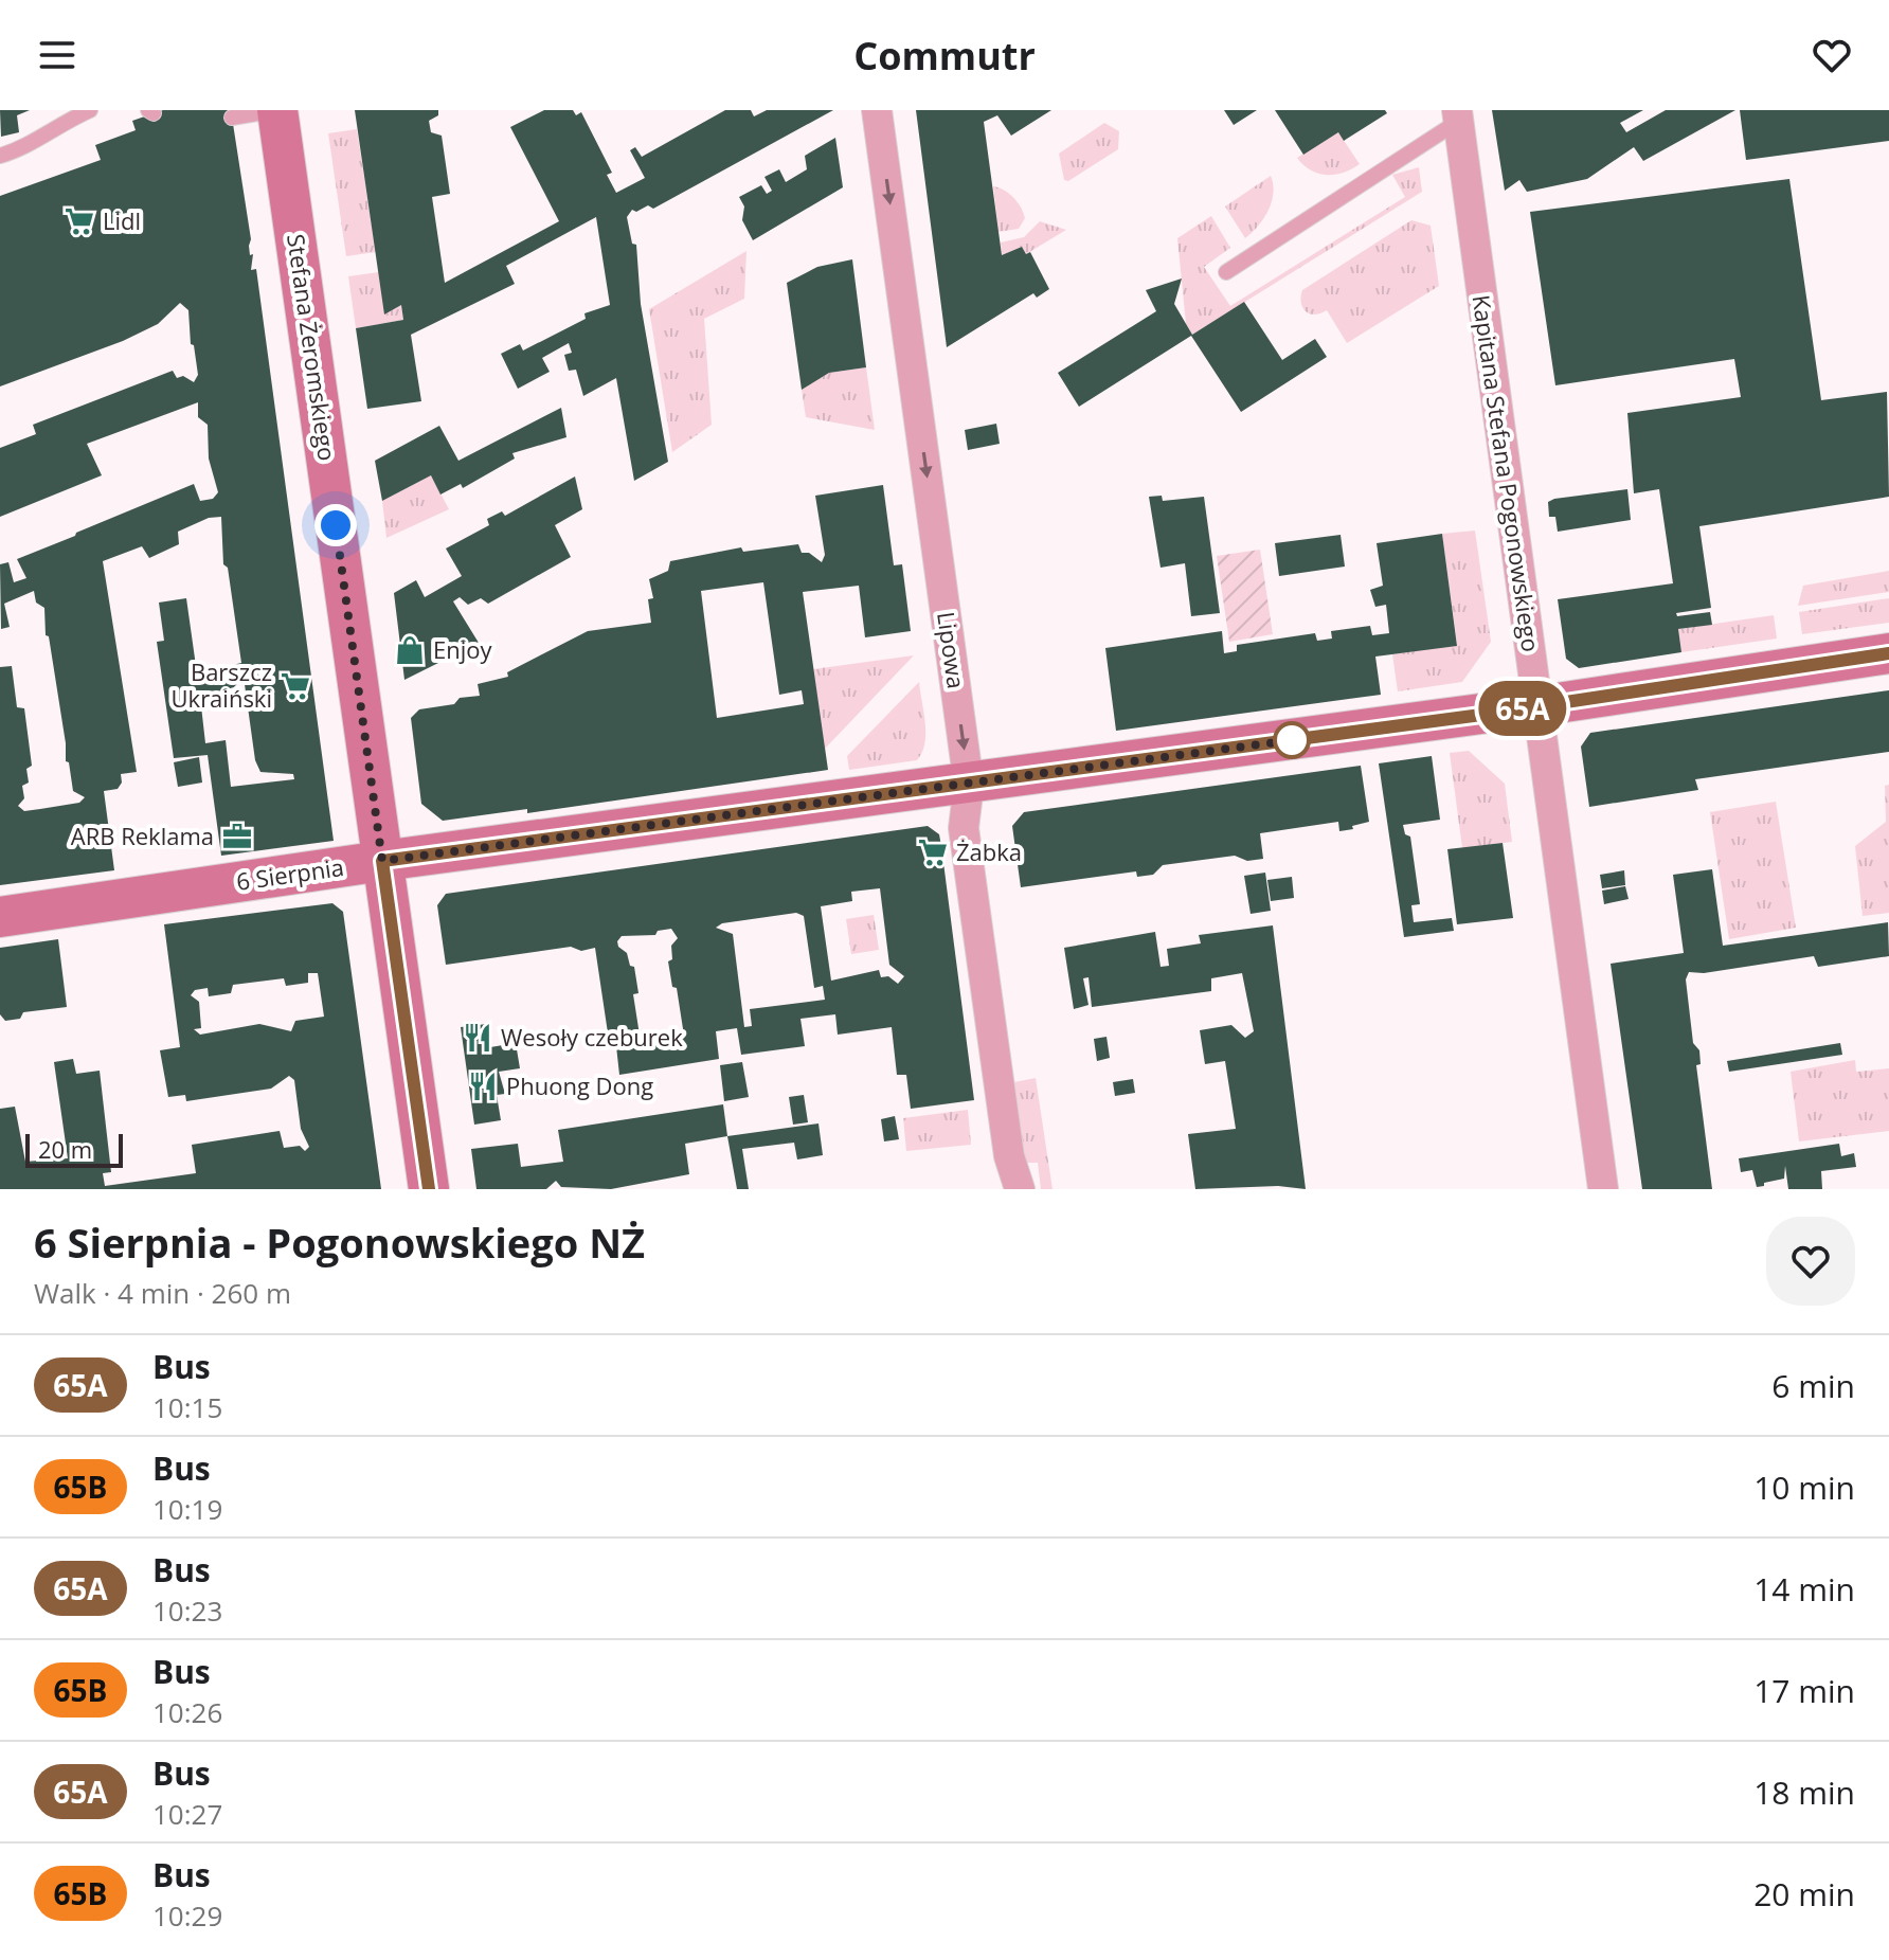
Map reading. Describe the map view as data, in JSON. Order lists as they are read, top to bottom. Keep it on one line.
{"streets":{"street":["Stefana Żeromskiego","Kapitana Stefana Pogonowskiego","Lipowa","6 Sierpnia"]},"crossings":[["Stefana Żeromskiego","6 Sierpnia"],["Kapitana Stefana Pogonowskiego","6 Sierpnia"],["Lipowa","6 Sierpnia"]],"one_way":["Lipowa"],"places":{"supermarket":["Lidl","Barszcz Ukraiński","Żabka"],"shop":["Enjoy"],"office":["ARB Reklama"],"restaurant":["Wesoły czeburek","Phuong Dong"]},"lines":["bus line 65A"],"scale_bar":"20 m","page":{"header":"Commutr","on_map":"65A","scale":"20 m","heading":["6 Sierpnia - Pogonowskiego NŻ","Walk · 4 min · 260 m"],"list":[{"mark":"65A","name":"Bus","note":"10:15","value":"6 min"},{"mark":"65B","name":"Bus","note":"10:19","value":"10 min"},{"mark":"65A","name":"Bus","note":"10:23","value":"14 min"},{"mark":"65B","name":"Bus","note":"10:26","value":"17 min"},{"mark":"65A","name":"Bus","note":"10:27","value":"18 min"},{"mark":"65B","name":"Bus","note":"10:29","value":"20 min"}]}}
